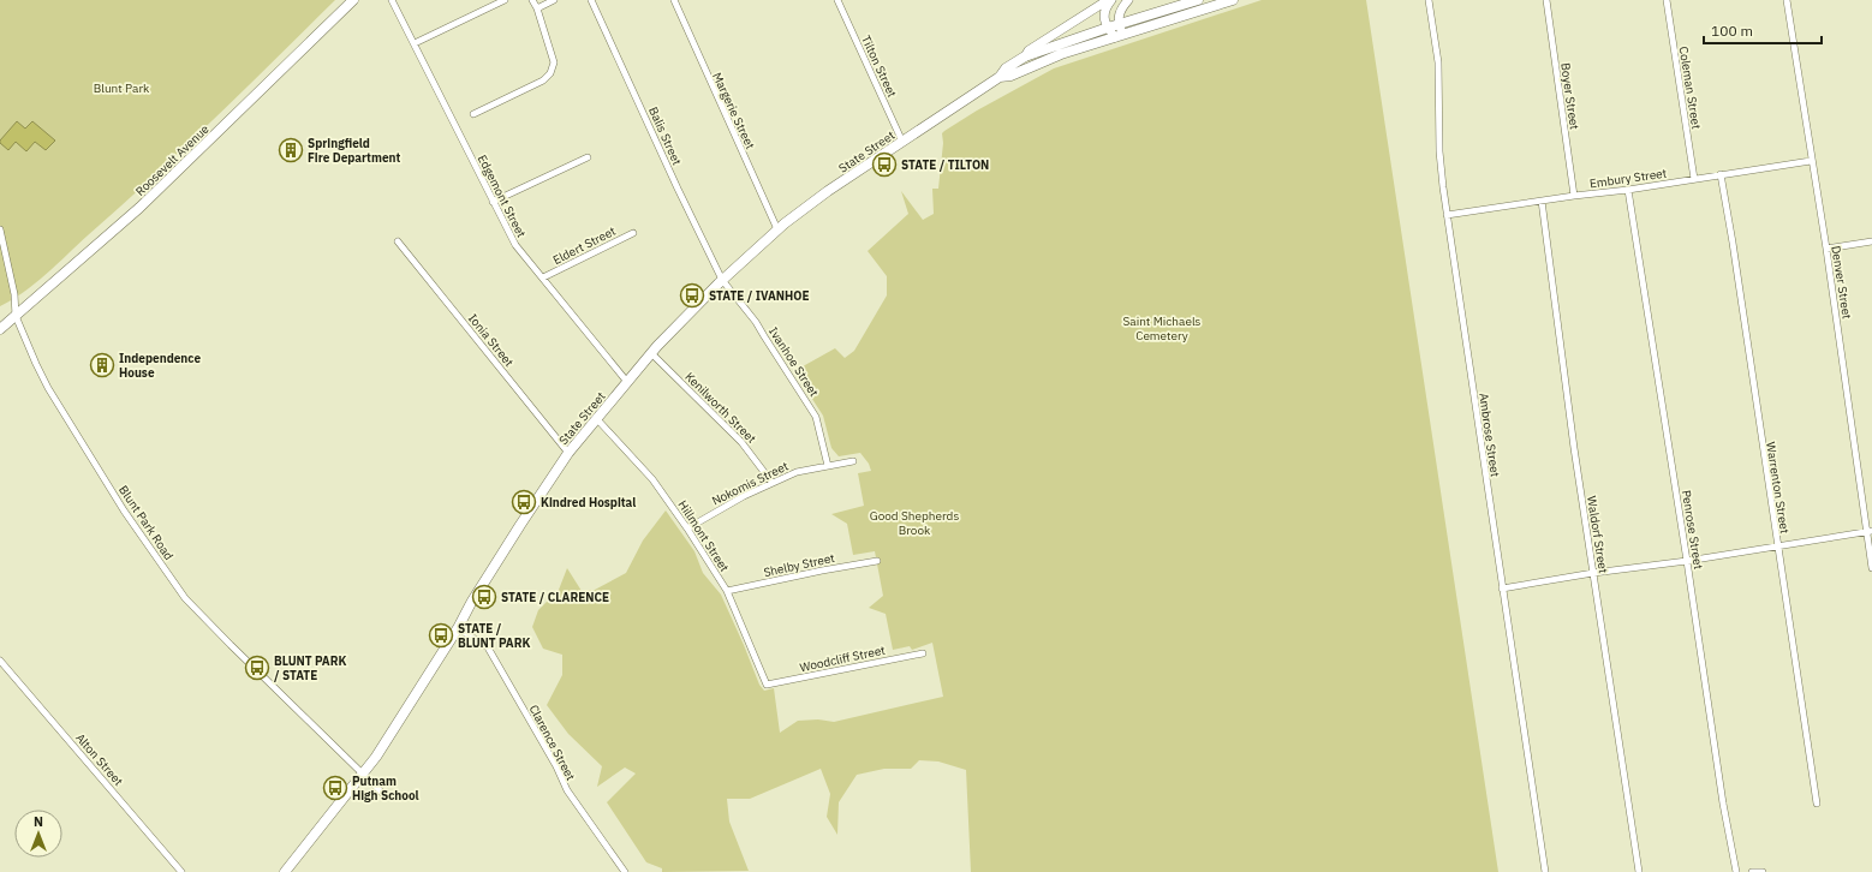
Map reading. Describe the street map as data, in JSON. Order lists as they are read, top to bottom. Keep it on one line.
{"streets":{"main road":["State Street","Roosevelt Avenue"],"street":["Tilton Street","Coleman Street","Boyer Street","Margerie Street","Balis Street","Embury Street","Edgemont Street","Eldert Street","Denver Street","Ionia Street","Ivanhoe Street","Kenilworth Street","Ambrose Street","Nokomis Street","Warrenton Street","Blunt Park Road","Penrose Street","Waldorf Street","Hillmont Street","Shelby Street","Woodcliff Street","Clarence Street","Alton Street"]},"crossings":[["Tilton Street","State Street"],["Coleman Street","Embury Street"],["Boyer Street","Embury Street"],["Margerie Street","State Street"],["Balis Street","State Street"],["Balis Street","Ivanhoe Street"],["State Street","Edgemont Street"],["State Street","Ionia Street"],["State Street","Ivanhoe Street"],["State Street","Kenilworth Street"],["State Street","Blunt Park Road"],["State Street","Hillmont Street"],["State Street","Clarence Street"],["Roosevelt Avenue","Blunt Park Road"],["Embury Street","Denver Street"],["Embury Street","Ambrose Street"],["Embury Street","Warrenton Street"],["Embury Street","Penrose Street"],["Embury Street","Waldorf Street"],["Edgemont Street","Eldert Street"],["Ivanhoe Street","Nokomis Street"],["Kenilworth Street","Nokomis Street"],["Nokomis Street","Hillmont Street"],["Hillmont Street","Shelby Street"],["Hillmont Street","Woodcliff Street"]],"parks":["Blunt Park","Saint Michaels Cemetery","Good Shepherds Brook"],"places":{"building":["Springfield Fire Department","Independence House"],"bus stop":["STATE / TILTON","STATE / IVANHOE","Kindred Hospital","STATE / CLARENCE","STATE / BLUNT PARK","BLUNT PARK / STATE","Putnam High School"]},"scale_bar":"100 m","north":"top"}
